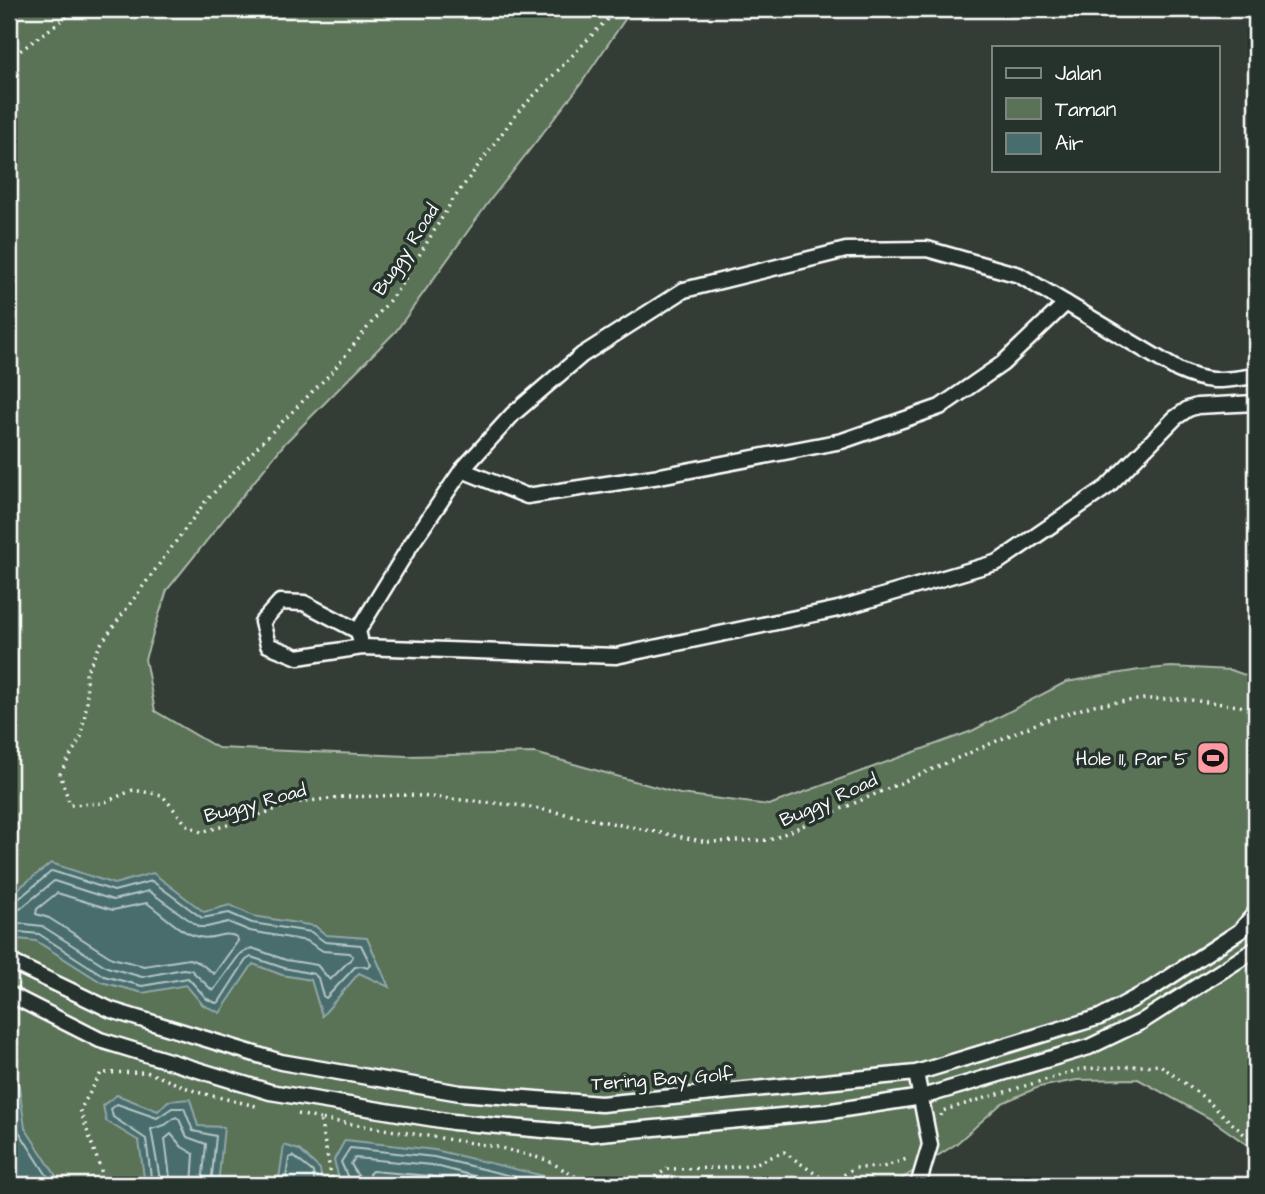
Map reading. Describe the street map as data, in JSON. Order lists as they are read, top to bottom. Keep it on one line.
{"streets":{"street":["Tering Bay Golf"],"path":["Buggy Road"]},"places":{"sports":["Hole 11, Par 5"]},"legend":["Jalan","Taman","Air"]}
